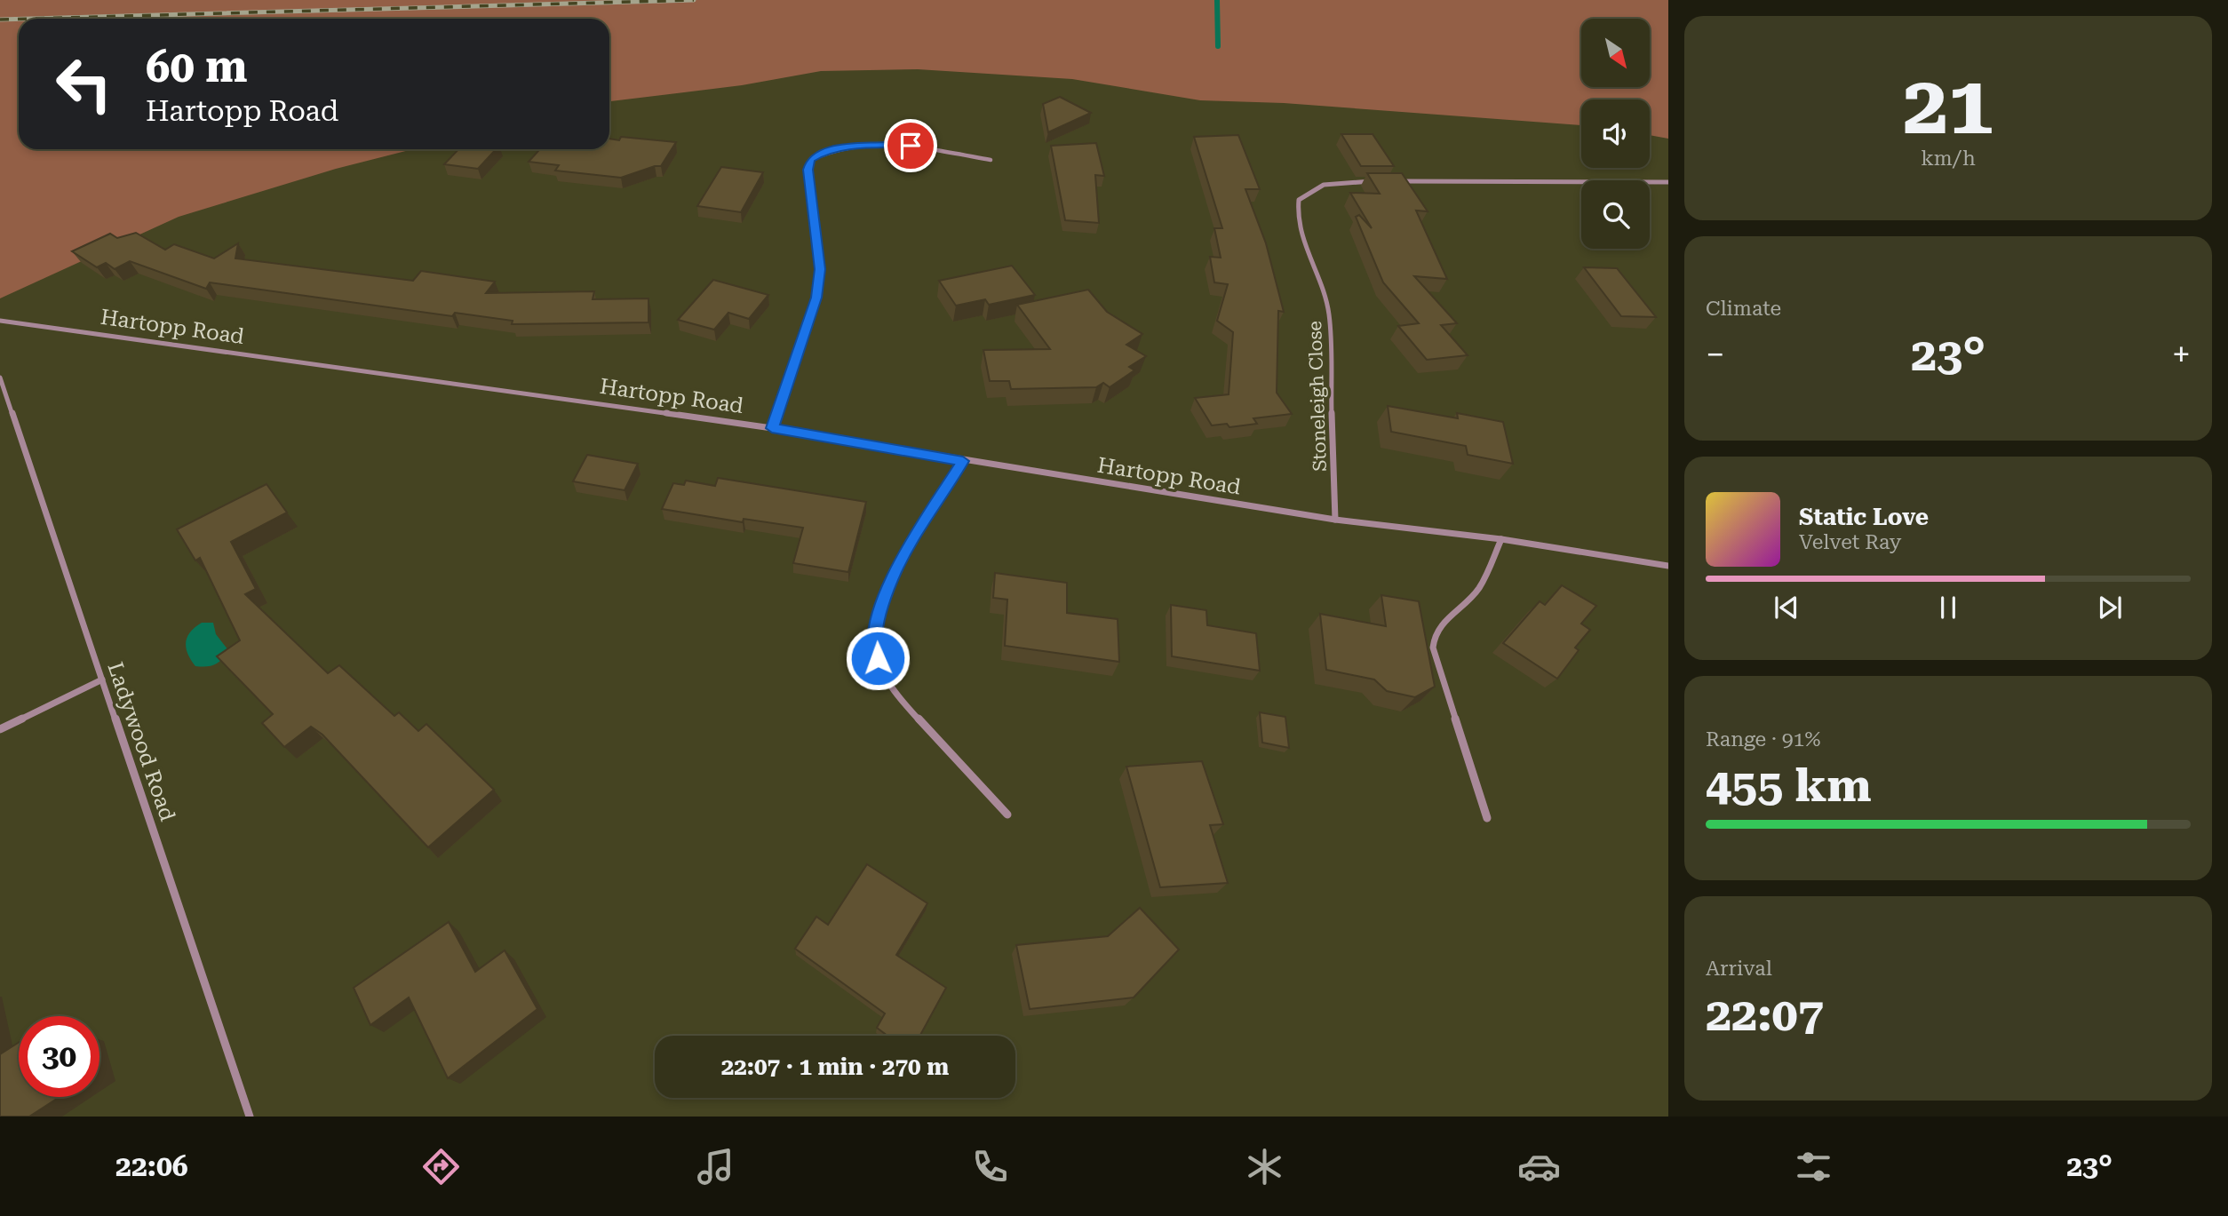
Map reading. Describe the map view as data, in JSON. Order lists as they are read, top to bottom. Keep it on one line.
{"streets":{"street":["Hartopp Road","Stoneleigh Close","Ladywood Road"]},"crossings":[["Hartopp Road","Stoneleigh Close"]],"north":"bottom right","page":{"tile":[["21","km/h"],"Climate",["Range · 91%","455 km"],["Arrival","22:07"]],"turn":["60 m","Hartopp Road"],"heat":["−","23°","+"],"song":["Static Love","Velvet Ray"],"limit":"30","trip":"22:07 · 1 min · 270 m","tabs":["22:06","23°"]}}
